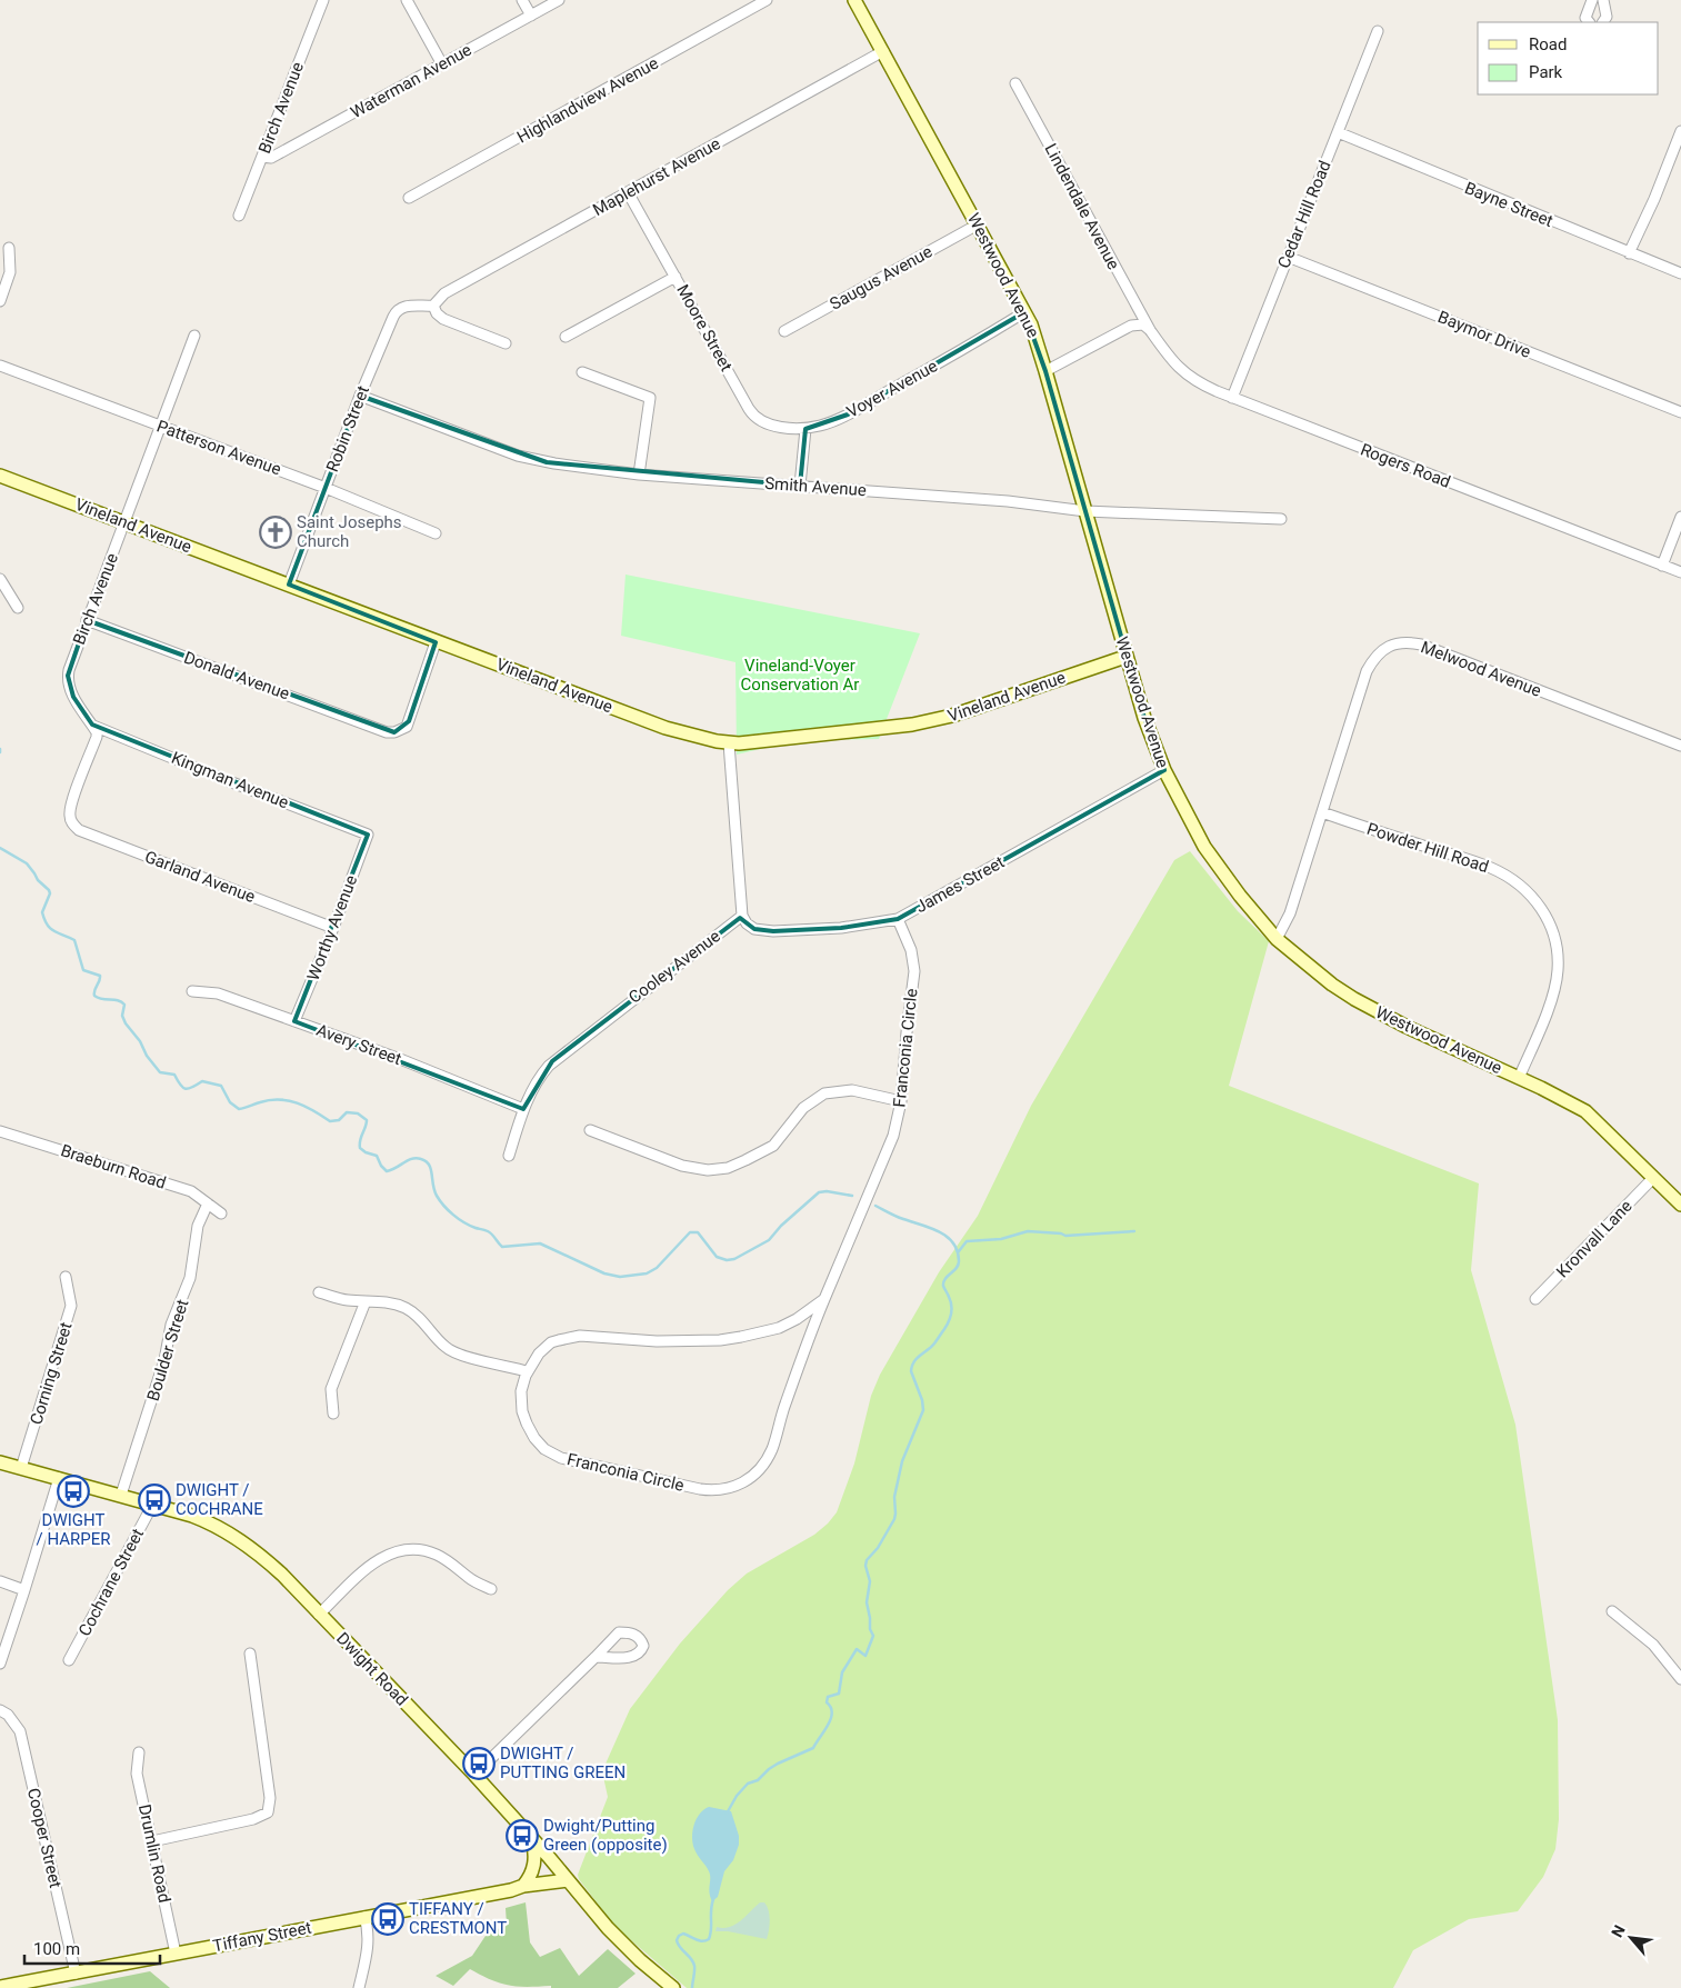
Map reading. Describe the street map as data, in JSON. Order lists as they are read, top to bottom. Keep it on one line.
{"streets":{"street":["Waterman Avenue","Highlandview Avenue","Birch Avenue","Maplehurst Avenue","Bayne Street","Lindendale Avenue","Cedar Hill Road","Westwood Avenue","Saugus Avenue","Moore Street","Baymor Drive","Voyer Avenue","Robin Street","Patterson Avenue","Rogers Road","Smith Avenue","Vineland Avenue","Melwood Avenue","Donald Avenue","Kingman Avenue","Powder Hill Road","Garland Avenue","James Street","Worthy Avenue","Cooley Avenue","Avery Street","Franconia Circle","Braeburn Road","Kronvall Lane","Boulder Street","Corning Street","Cochrane Street","Dwight Road","Cooper Street","Drumlin Road","Tiffany Street"]},"crossings":[["Waterman Avenue","Birch Avenue"],["Birch Avenue","Patterson Avenue"],["Birch Avenue","Vineland Avenue"],["Birch Avenue","Donald Avenue"],["Birch Avenue","Kingman Avenue"],["Birch Avenue","Garland Avenue"],["Maplehurst Avenue","Westwood Avenue"],["Maplehurst Avenue","Moore Street"],["Maplehurst Avenue","Robin Street"],["Bayne Street","Cedar Hill Road"],["Lindendale Avenue","Rogers Road"],["Cedar Hill Road","Baymor Drive"],["Cedar Hill Road","Rogers Road"],["Westwood Avenue","Saugus Avenue"],["Westwood Avenue","Voyer Avenue"],["Westwood Avenue","Smith Avenue"],["Westwood Avenue","Vineland Avenue"],["Westwood Avenue","Melwood Avenue"],["Westwood Avenue","Powder Hill Road"],["Westwood Avenue","James Street"],["Westwood Avenue","Kronvall Lane"],["Moore Street","Voyer Avenue"],["Robin Street","Patterson Avenue"],["Robin Street","Smith Avenue"],["Robin Street","Vineland Avenue"],["Vineland Avenue","Donald Avenue"],["Melwood Avenue","Powder Hill Road"],["Kingman Avenue","Garland Avenue"],["Kingman Avenue","Worthy Avenue"],["Garland Avenue","Worthy Avenue"],["James Street","Cooley Avenue"],["James Street","Franconia Circle"],["Worthy Avenue","Avery Street"],["Cooley Avenue","Avery Street"],["Braeburn Road","Boulder Street"],["Boulder Street","Dwight Road"],["Corning Street","Dwight Road"],["Cochrane Street","Dwight Road"],["Dwight Road","Tiffany Street"],["Cooper Street","Tiffany Street"],["Drumlin Road","Tiffany Street"]],"parks":["Vineland-Voyer Conservation Ar"],"places":{"church":["Saint Josephs Church"],"bus stop":["DWIGHT / HARPER","DWIGHT / COCHRANE","DWIGHT / PUTTING GREEN","Dwight/Putting Green (opposite)","TIFFANY / CRESTMONT"]},"legend":["Road","Park"],"scale_bar":"100 m","north":"top left"}
